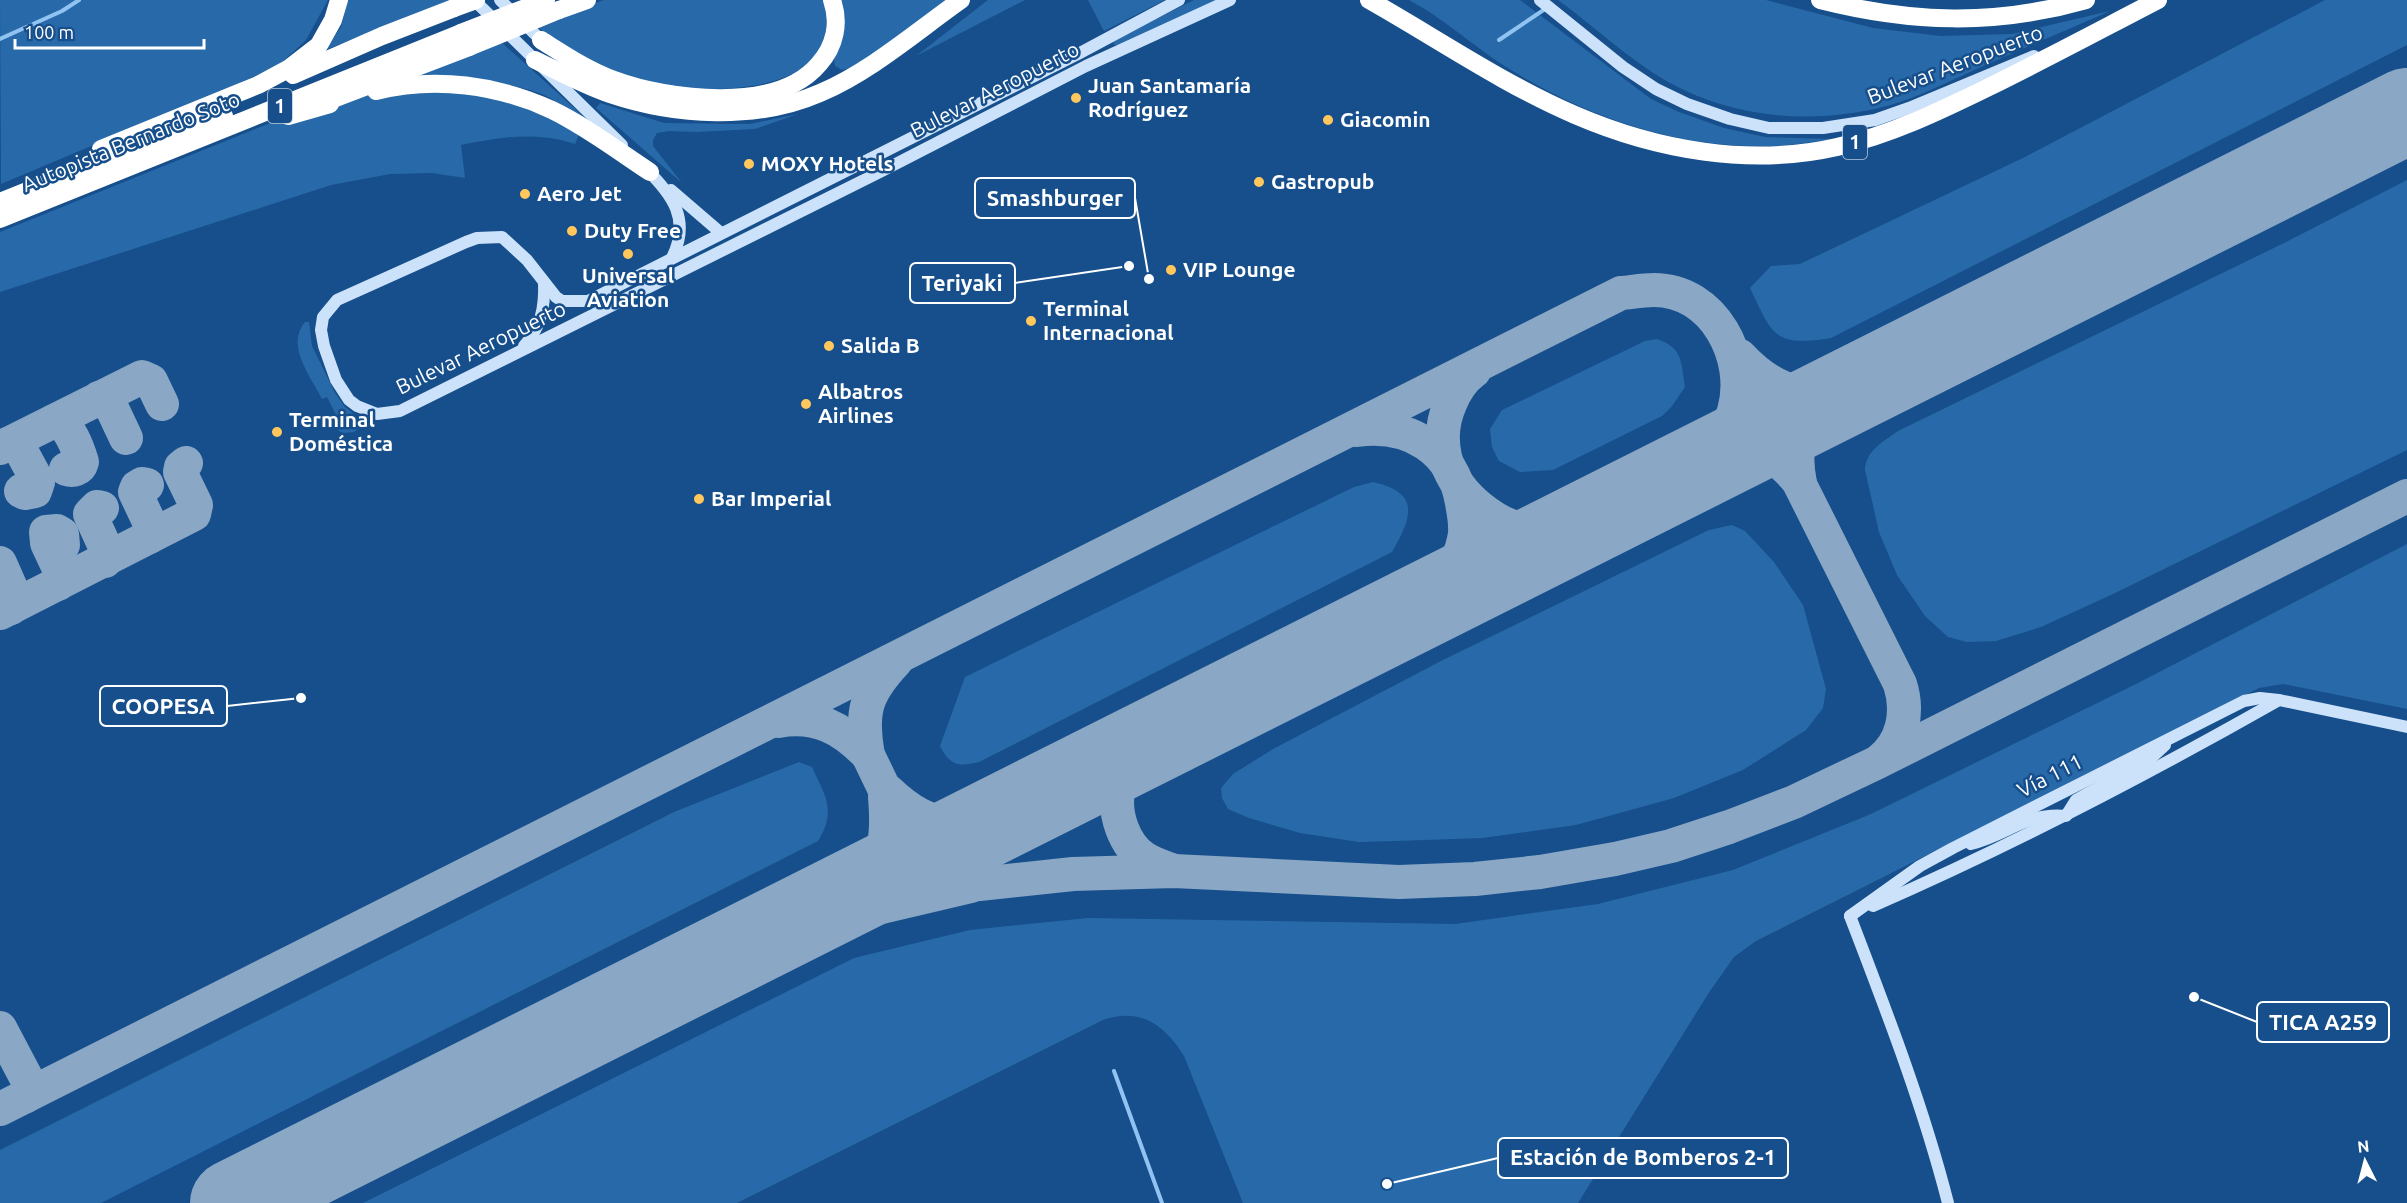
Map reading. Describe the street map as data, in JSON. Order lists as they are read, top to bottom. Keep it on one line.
{"streets":{"highway":["1","Autopista Bernardo Soto"],"street":["Bulevar Aeropuerto","Vía 111"]},"crossings":[["Bulevar Aeropuerto","1"],["1","Autopista Bernardo Soto"]],"places":["Juan Santamaría Rodríguez","Giacomin","MOXY Hotels","Gastropub","Aero Jet","Duty Free","Universal Aviation","Teriyaki","VIP Lounge","Smashburger","Terminal Internacional","Salida B","Albatros Airlines","Terminal Doméstica","Bar Imperial","COOPESA","TICA A259","Estación de Bomberos 2-1"],"scale_bar":"100 m","north":"top"}
